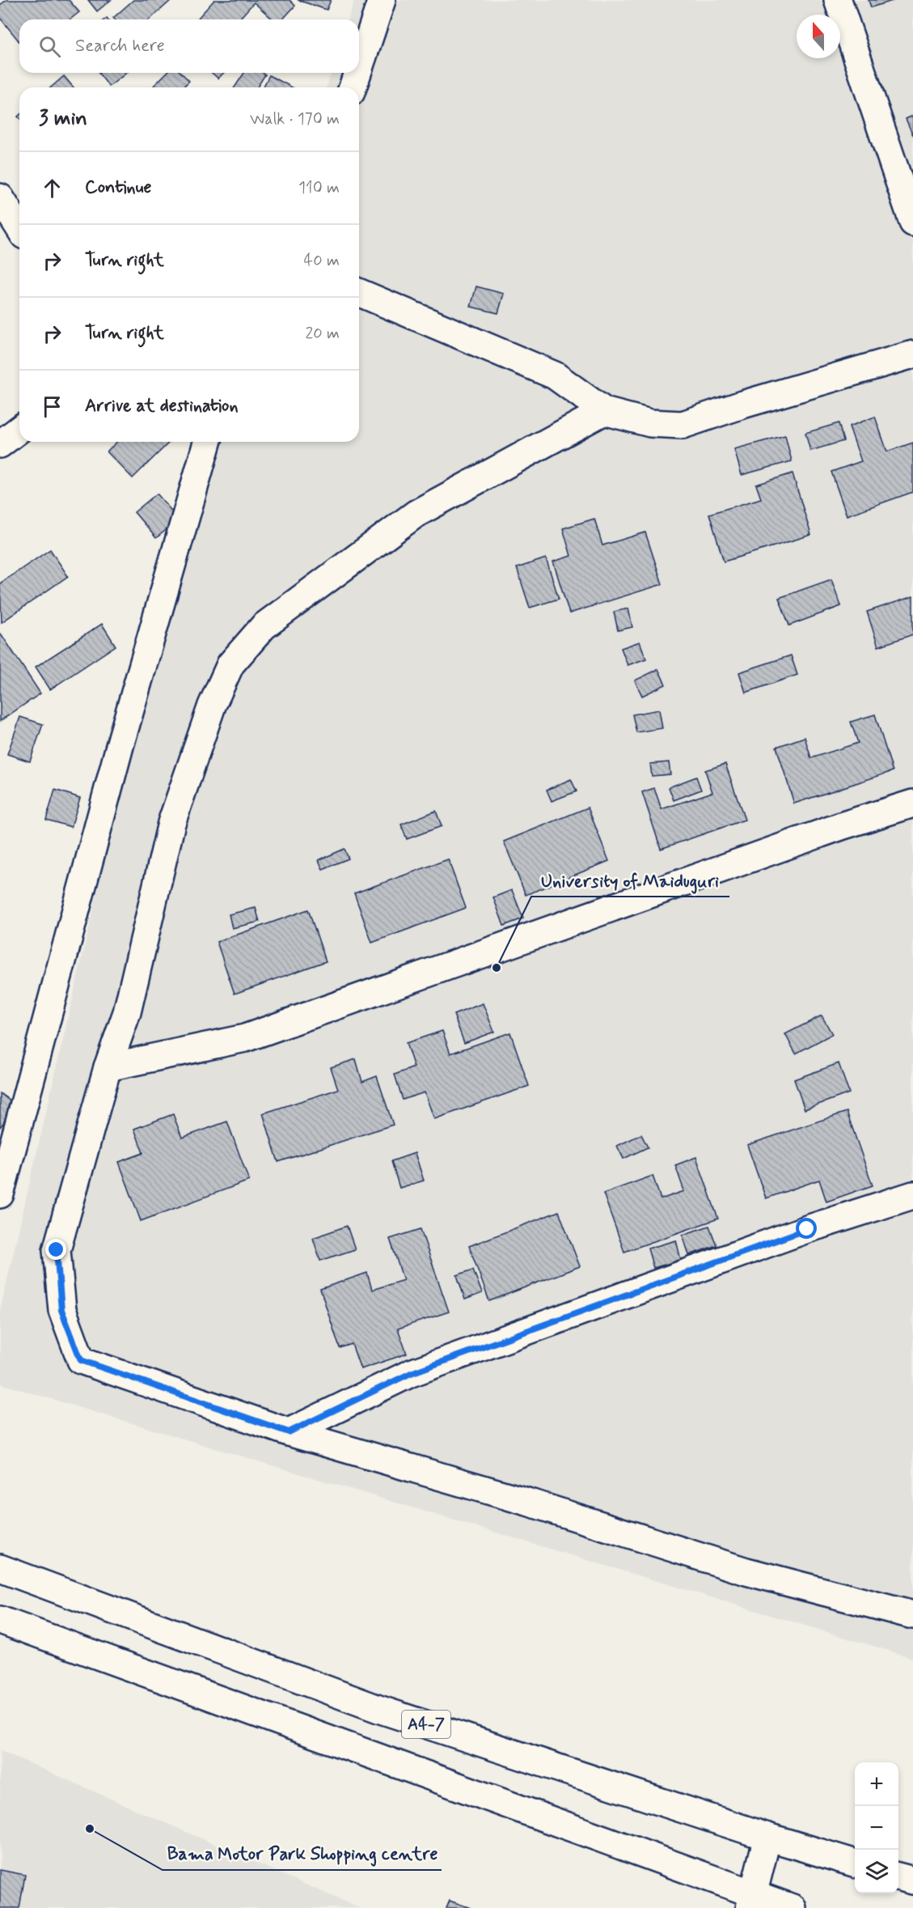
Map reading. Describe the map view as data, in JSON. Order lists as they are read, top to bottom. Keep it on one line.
{"streets":{"main road":["A4-7"]},"places":["University of Maiduguri","Bama Motor Park Shopping centre"],"north":"top","page":{"search":"Search here","heading":["3 min","Walk · 170 m"],"list":[["Continue","110 m"],["Turn right","40 m"],["Turn right","20 m"],"Arrive at destination"],"map_buttons":["+","−"]}}
